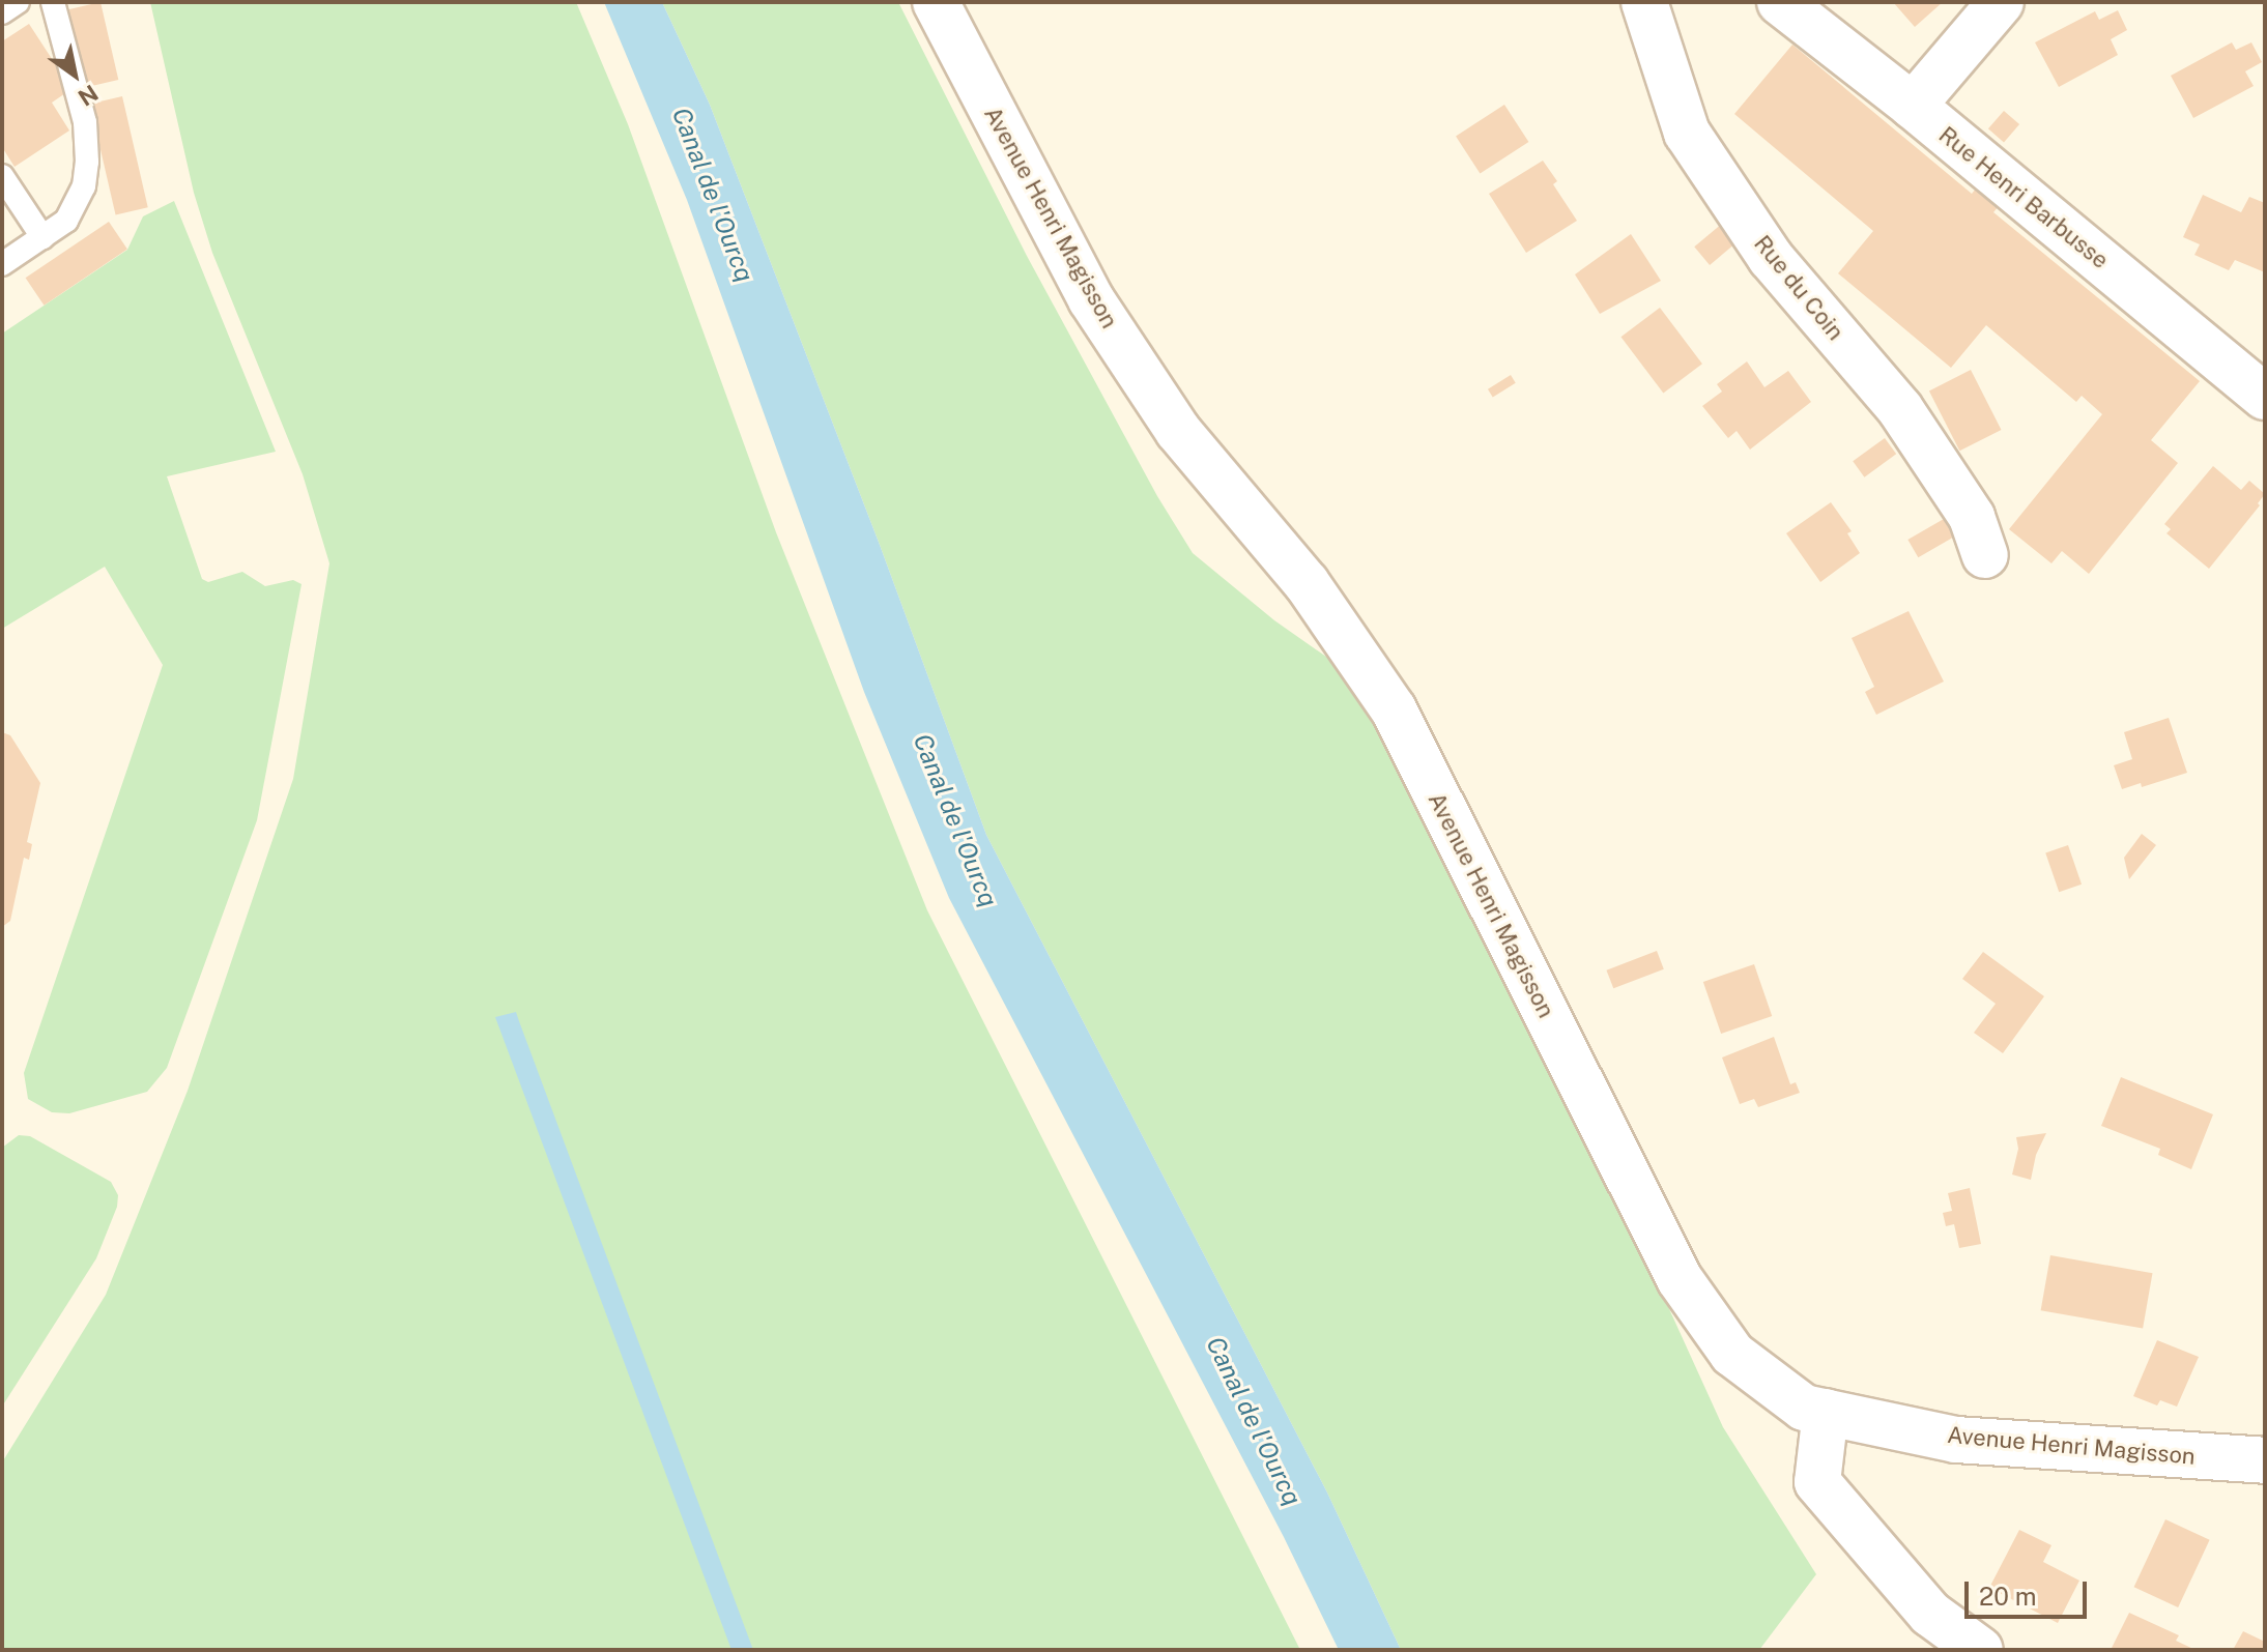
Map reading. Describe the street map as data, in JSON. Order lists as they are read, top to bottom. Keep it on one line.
{"streets":{"main road":["Rue Henri Barbusse","Avenue Henri Magisson","Rue du Coin"]},"water":["Canal de l'Ourcq"],"scale_bar":"20 m","north":"bottom right"}
